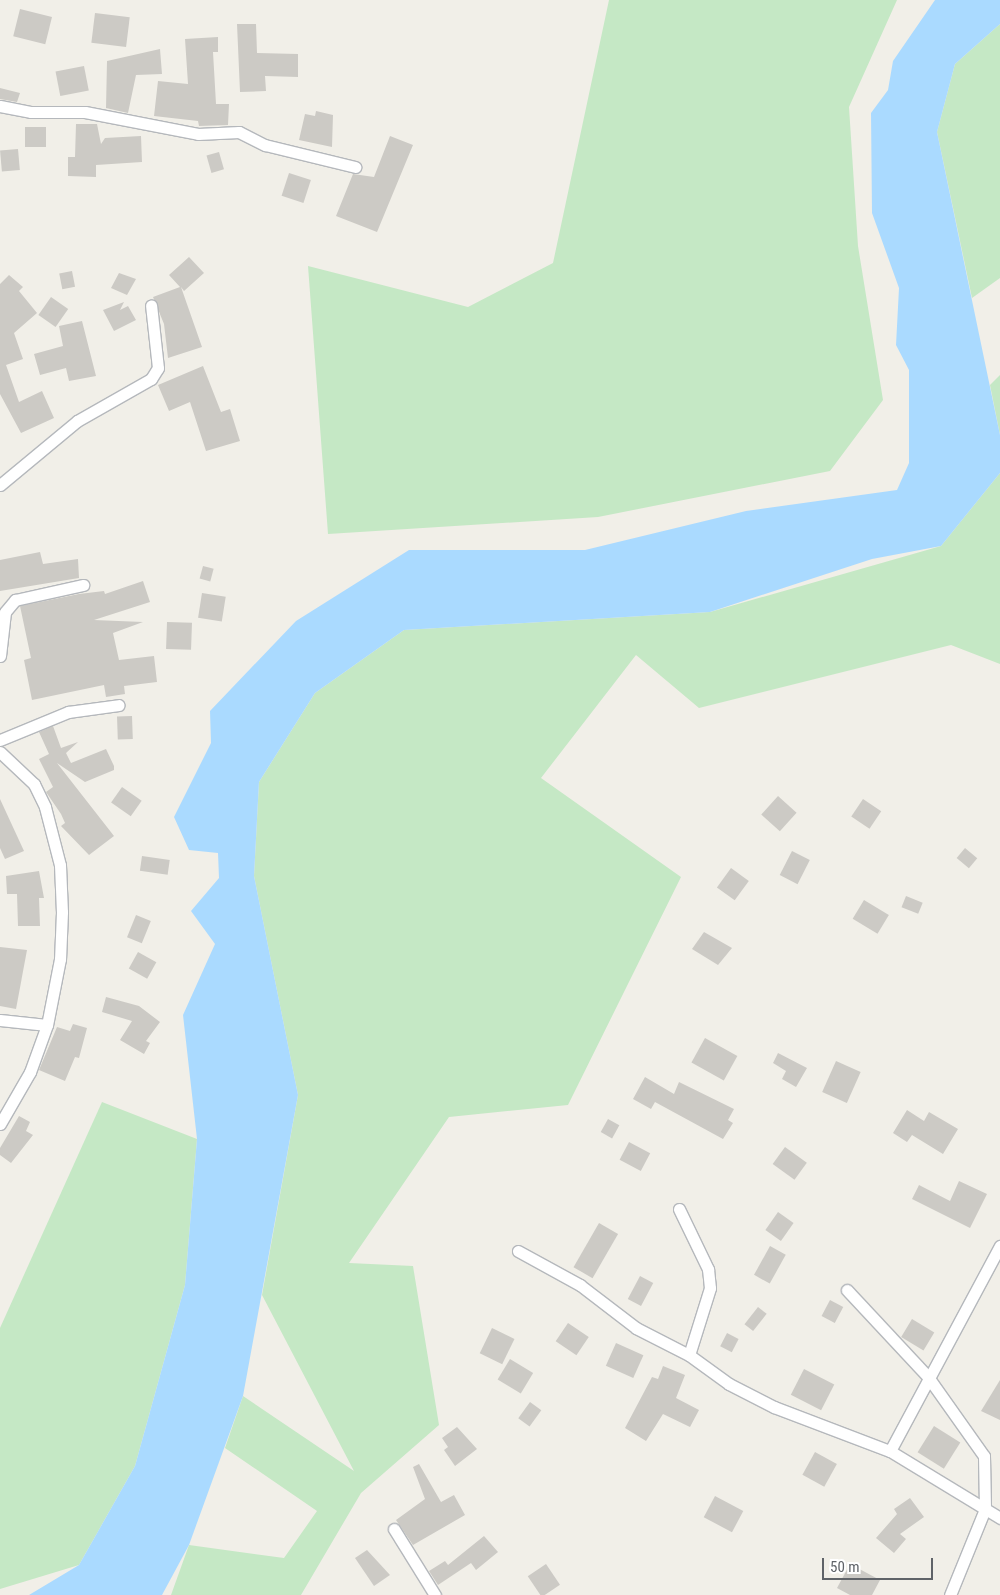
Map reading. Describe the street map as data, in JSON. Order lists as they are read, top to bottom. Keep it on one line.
{"scale_bar":"50 m"}
